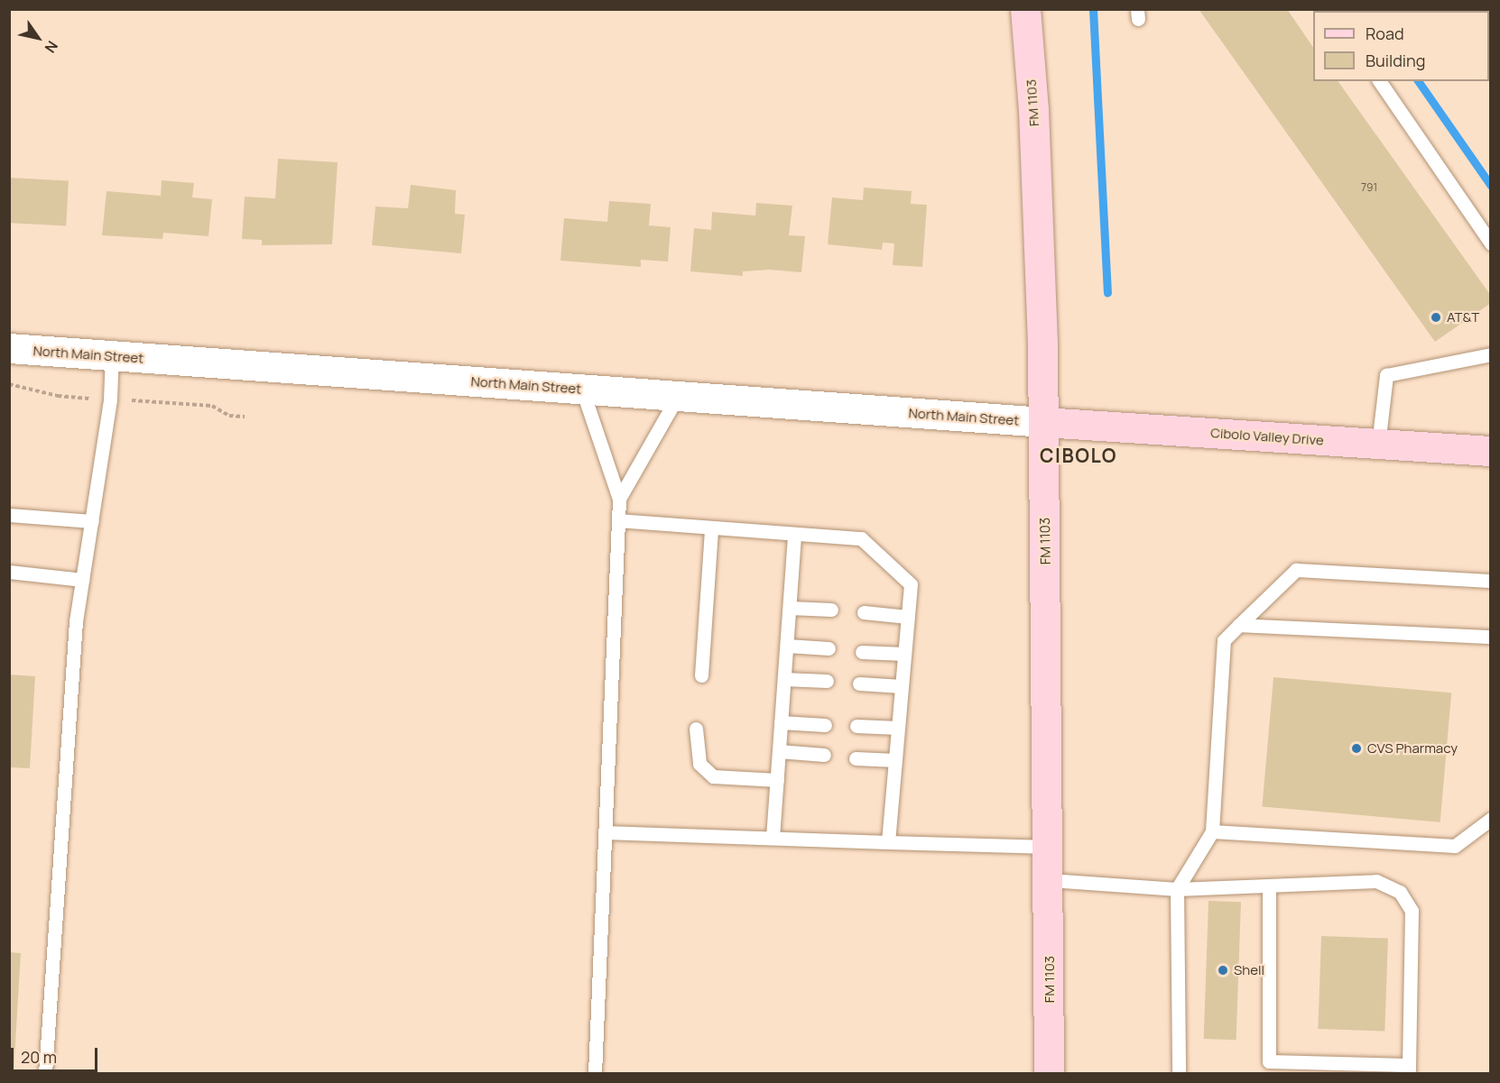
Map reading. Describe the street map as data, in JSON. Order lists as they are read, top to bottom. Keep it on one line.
{"streets":{"main road":["FM 1103","Cibolo Valley Drive"],"street":["North Main Street"]},"crossings":[["FM 1103","North Main Street"],["FM 1103","Cibolo Valley Drive"],["North Main Street","Cibolo Valley Drive"]],"districts":["CIBOLO"],"places":["AT&T","CVS Pharmacy","Shell"],"house_numbers":["791"],"legend":["Road","Building"],"scale_bar":"20 m","north":"bottom right"}
